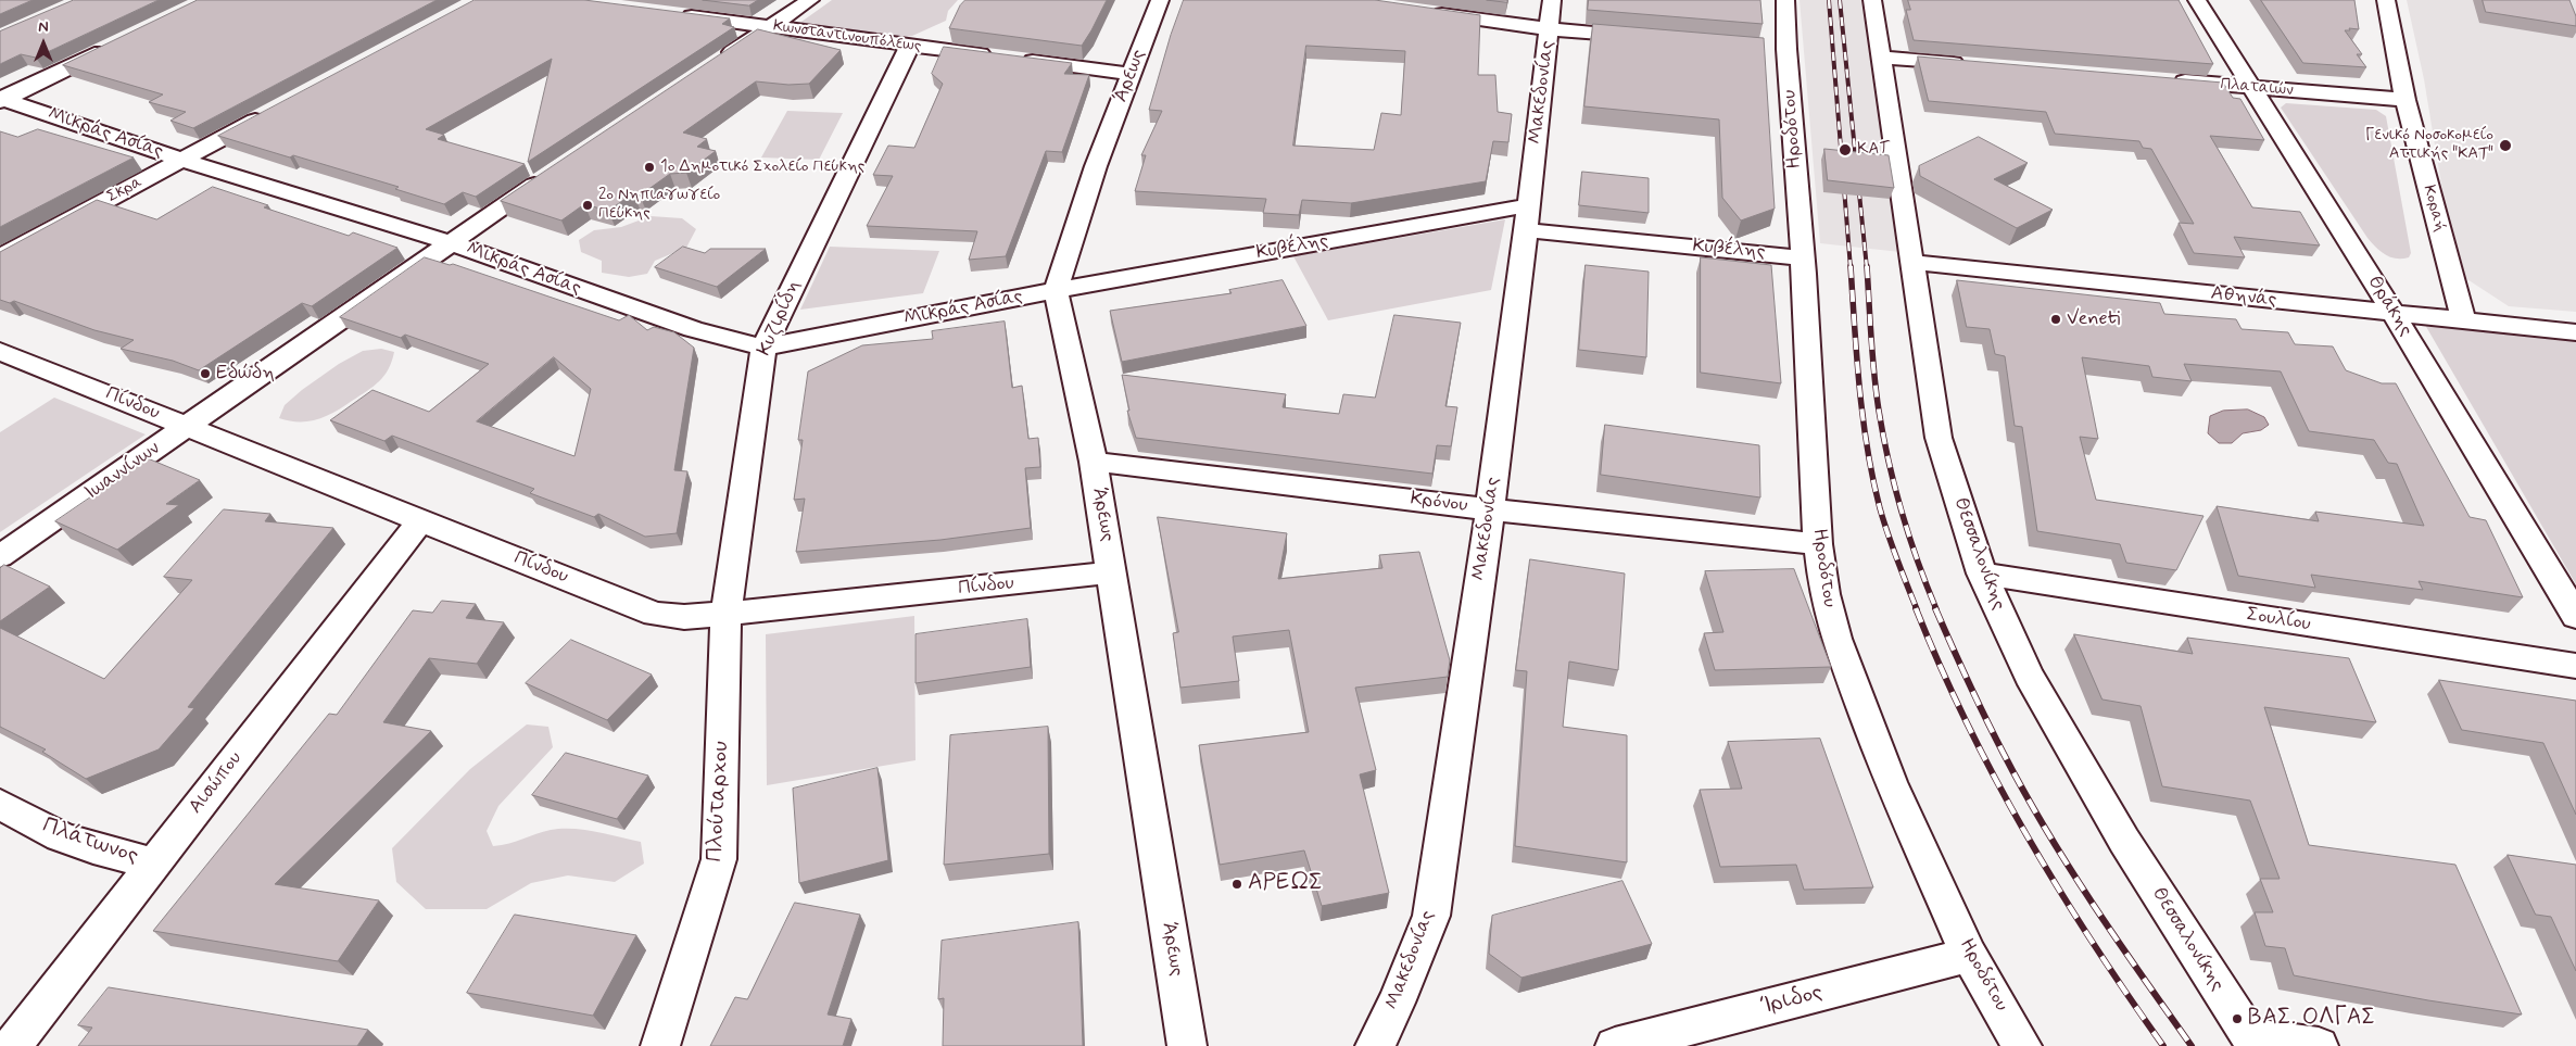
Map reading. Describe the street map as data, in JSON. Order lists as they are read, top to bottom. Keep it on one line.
{"streets":{"street":["Κωνσταντινουπόλεως","Άρεως","Πλαταιών","Μακεδονίας","Ηροδότου","Μικράς Ασίας","Σκρα","Κοραή","Κυβέλης","Αθηνάς","Θράκης","Κυζιρίδη","Πίνδου","Ιωαννίνων","Κρόνου","Θεσσαλονίκης","Σουλίου","Αισώπου","Πλούταρχου","Πλάτωνος","Ίριδος"]},"crossings":[["Κωνσταντινουπόλεως","Κυζιρίδη"],["Άρεως","Μικράς Ασίας"],["Άρεως","Κυβέλης"],["Άρεως","Πίνδου"],["Άρεως","Κρόνου"],["Πλαταιών","Κοραή"],["Πλαταιών","Θράκης"],["Μακεδονίας","Κυβέλης"],["Μακεδονίας","Κρόνου"],["Ηροδότου","Κυβέλης"],["Ηροδότου","Κρόνου"],["Ηροδότου","Ίριδος"],["Μικράς Ασίας","Σκρα"],["Μικράς Ασίας","Κυβέλης"],["Μικράς Ασίας","Κυζιρίδη"],["Μικράς Ασίας","Ιωαννίνων"],["Κοραή","Αθηνάς"],["Αθηνάς","Θράκης"],["Αθηνάς","Θεσσαλονίκης"],["Κυζιρίδη","Πίνδου"],["Κυζιρίδη","Πλούταρχου"],["Πίνδου","Ιωαννίνων"],["Πίνδου","Αισώπου"],["Πίνδου","Πλούταρχου"],["Θεσσαλονίκης","Σουλίου"],["Αισώπου","Πλάτωνος"]],"places":["Γενικό Νοσοκομείο Αττικής \"ΚΑΤ\"","KAT","1ο Δημοτικό Σχολείο Πεύκης","2ο Νηπιαγωγείο Πεύκης","Veneti","Εδώδη","ΑΡΕΩΣ","ΒΑΣ. ΟΛΓΑΣ"],"north":"top"}
